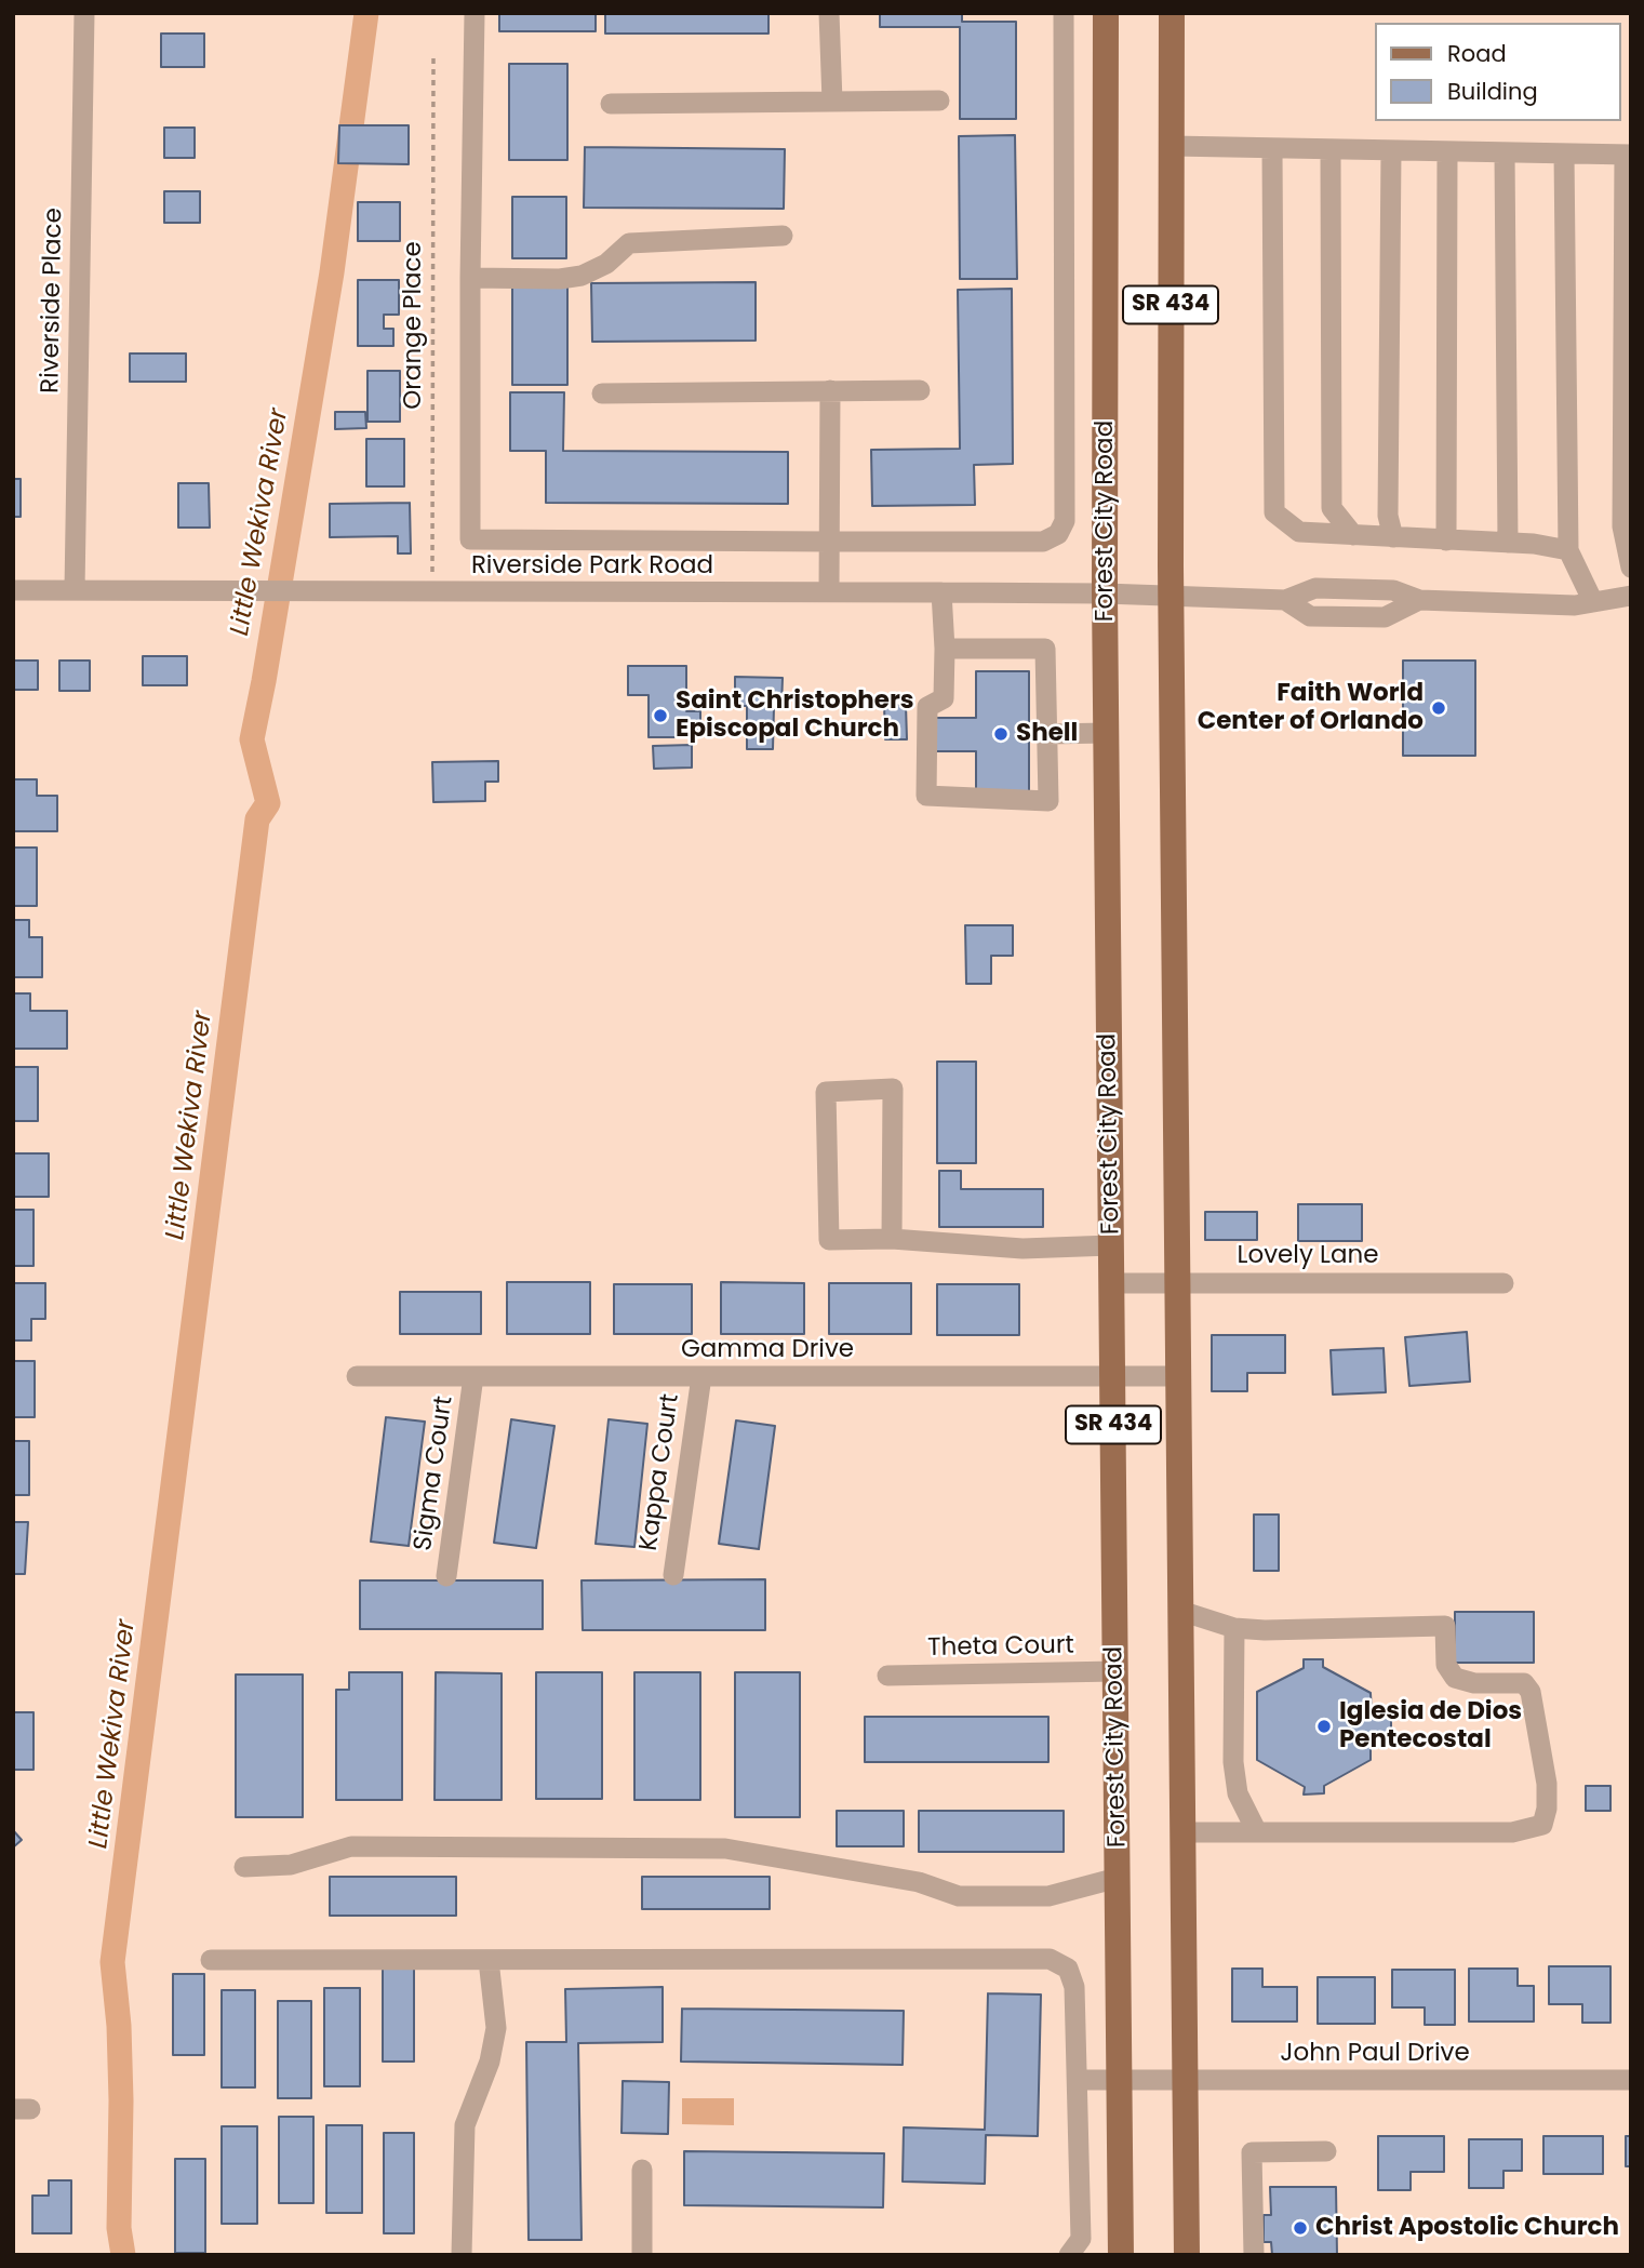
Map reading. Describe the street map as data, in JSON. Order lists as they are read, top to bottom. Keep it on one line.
{"streets":{"main road":["SR 434","Forest City Road"],"street":["Riverside Place","Riverside Park Road","Lovely Lane","Gamma Drive","Kappa Court","Sigma Court","Theta Court","John Paul Drive"],"path":["Orange Place"]},"crossings":[["Riverside Place","Riverside Park Road"],["SR 434","Riverside Park Road"],["SR 434","Lovely Lane"],["SR 434","Gamma Drive"],["SR 434","John Paul Drive"],["Orange Place","Riverside Park Road"],["Forest City Road","Riverside Park Road"],["Forest City Road","Lovely Lane"],["Forest City Road","Gamma Drive"],["Forest City Road","Theta Court"],["Forest City Road","John Paul Drive"],["Gamma Drive","Kappa Court"],["Gamma Drive","Sigma Court"]],"water":["Little Wekiva River"],"places":["Faith World Center of Orlando","Saint Christophers Episcopal Church","Shell","Iglesia de Dios Pentecostal","Christ Apostolic Church"],"legend":["Road","Building"]}
